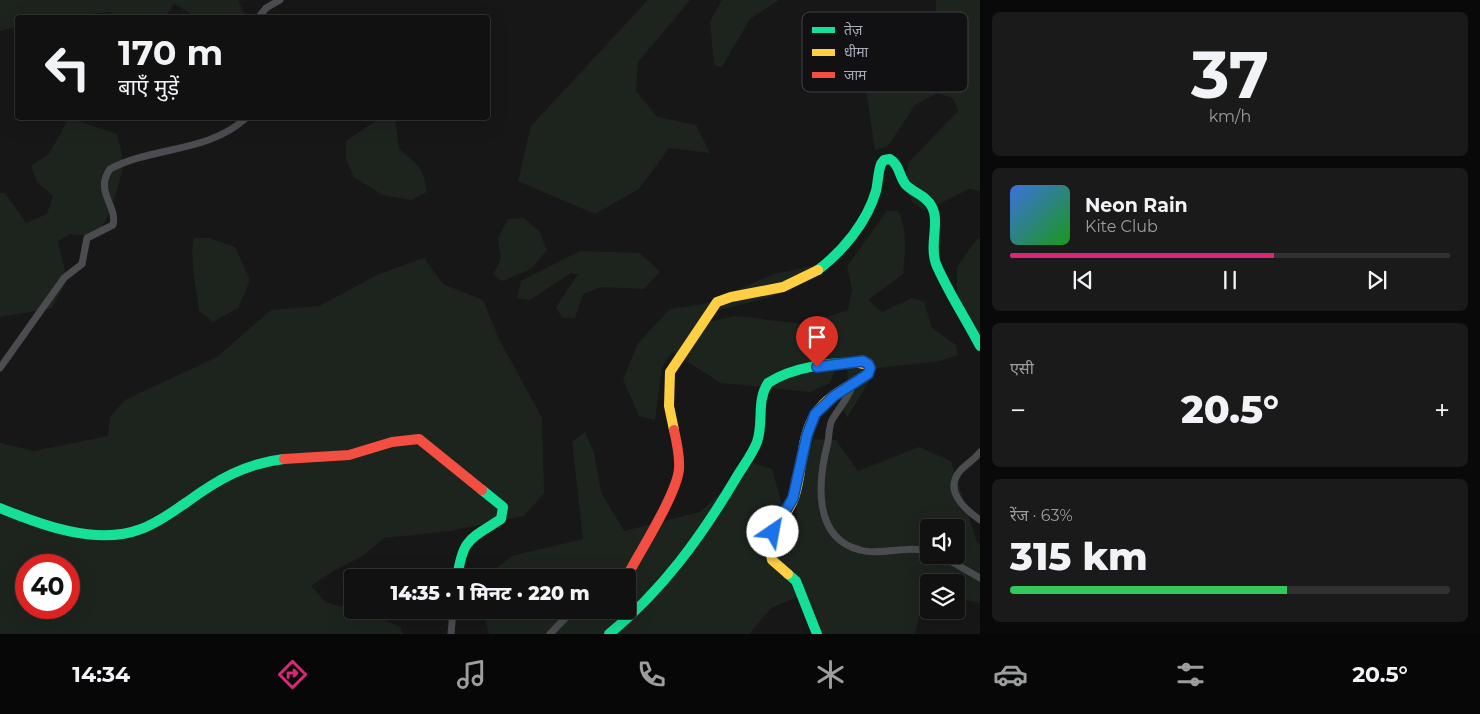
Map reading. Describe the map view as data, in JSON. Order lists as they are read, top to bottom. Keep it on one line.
{"legend":["तेज़","धीमा","जाम"],"page":{"tile":[["37","km/h"],"एसी",["रेंज · 63%","315 km"]],"turn":["170 m","बाएँ मुड़ें"],"song":["Neon Rain","Kite Club"],"heat":["−","20.5°","+"],"limit":"40","trip":"14:35 · 1 मिनट · 220 m","tabs":["14:34","20.5°"]}}
